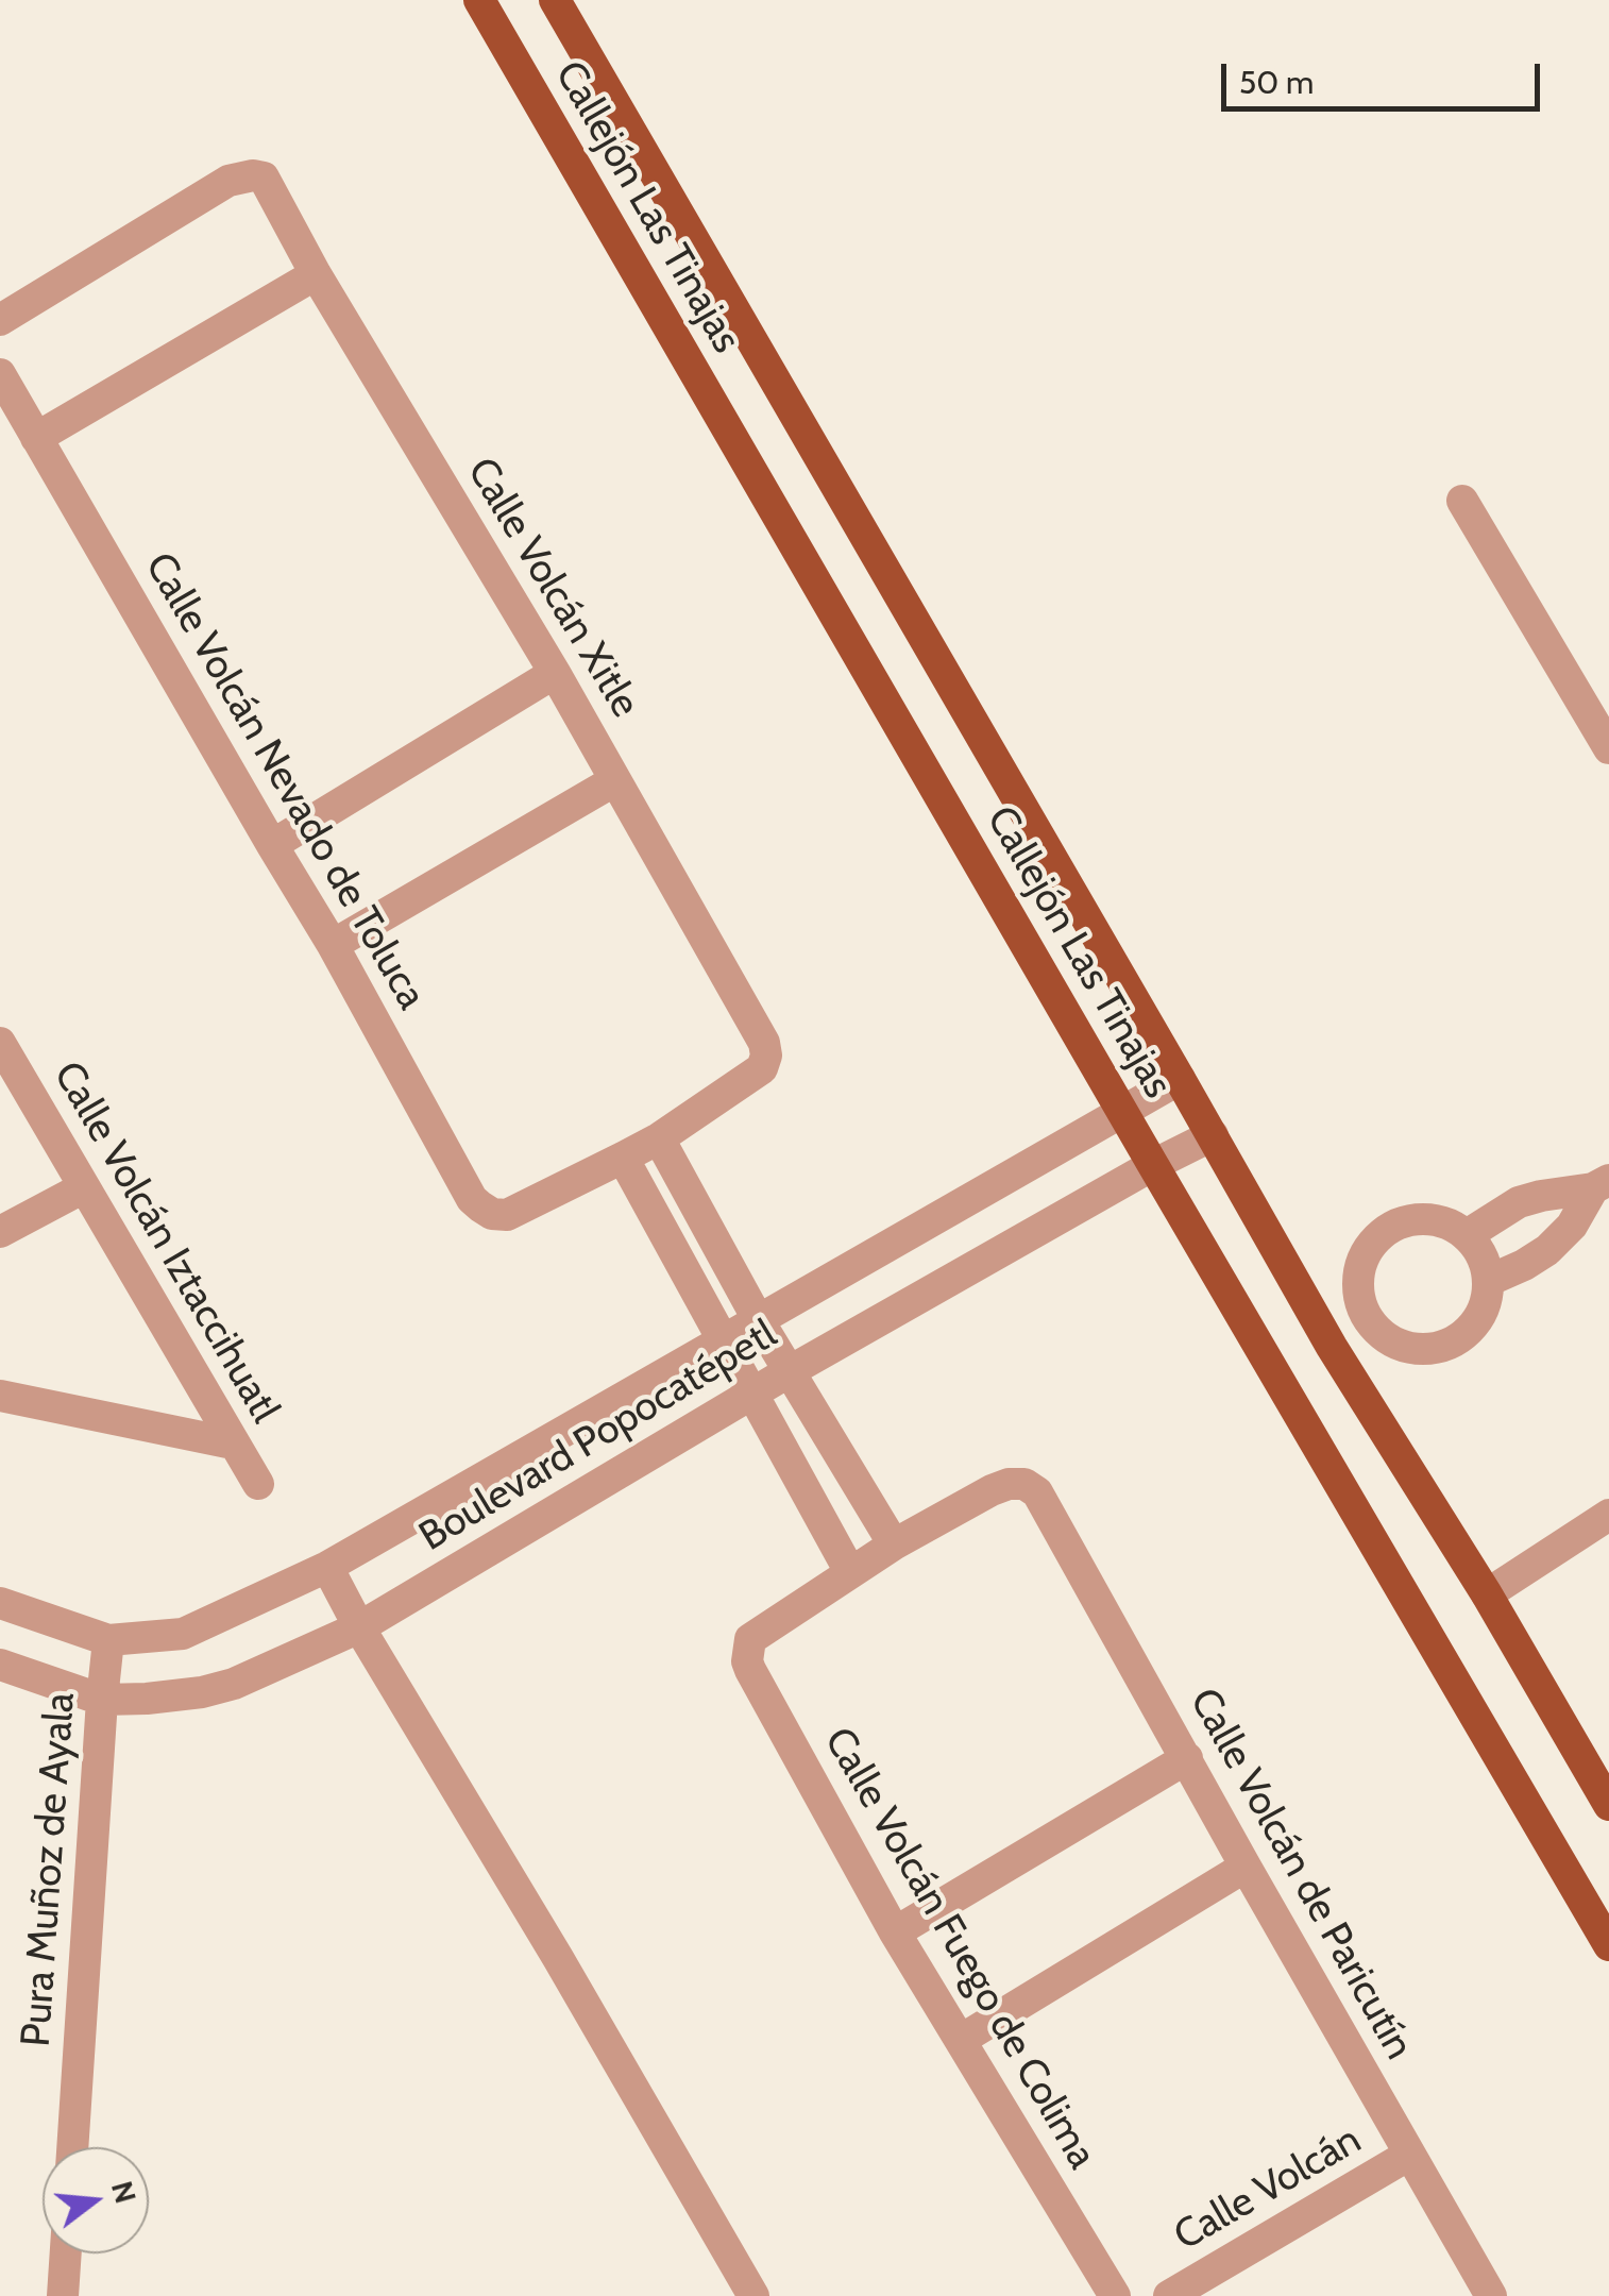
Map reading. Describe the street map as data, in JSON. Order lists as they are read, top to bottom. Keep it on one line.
{"streets":{"main road":["Callejón Las Tinajas"],"street":["Calle Volcán Xitle","Calle Volcán Nevado de Toluca","Calle Volcán Iztaccihuatl","Boulevard Popocatépetl","Pura Muñoz de Ayala","Calle Volcán de Paricutín","Calle Volcán Fuego de Colima","Calle Volcán"]},"crossings":[["Callejón Las Tinajas","Boulevard Popocatépetl"],["Boulevard Popocatépetl","Pura Muñoz de Ayala"],["Calle Volcán de Paricutín","Calle Volcán"]],"scale_bar":"50 m","north":"right"}
